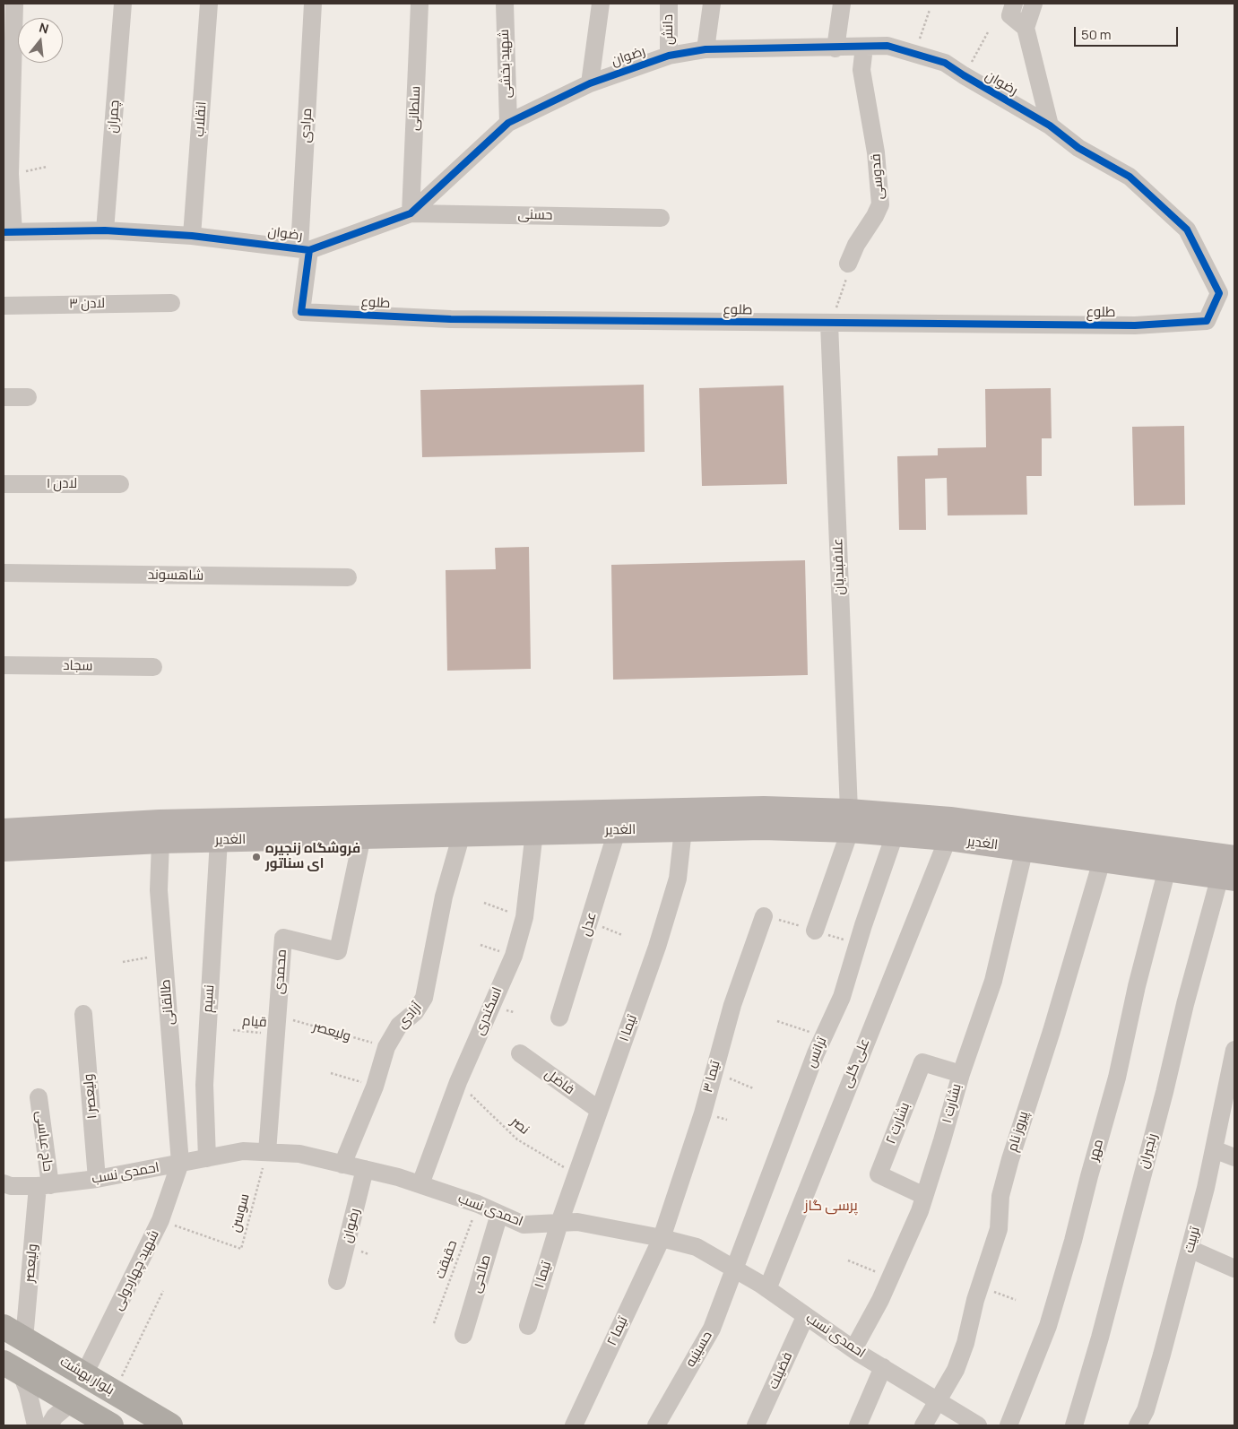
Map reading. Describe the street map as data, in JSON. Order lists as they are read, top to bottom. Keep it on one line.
{"streets":{"highway":["بلوار بهشت"],"main road":["الغدیر"],"street":["دانش","رضوان","شهید بخشی","سلطانی","چمران","انقلاب","مرادی","قدوسی","حسنی","طلوع","لادن ۳","لادن ۱","علاقبندیان","شاهسوند","سجاد","عدل","محمدی","نسیم","طالقانی","اسکندری","آزادی","تیما ۱","ولیعصر","ترانس","علی گلی","تیما ۳","فاضل","ولیعصر ۱","بشارت ۱","بشارت ۲","پیروز نام","حاج عباسی","مهر","رنجبران","احمدی نسب","تربیت","شهید چهاردولی","صالحی","۱ تیما","تیما ۲","حسینیه","فضیلت"],"path":["قیام","نصر","سوسن","حقیقت"]},"crossings":[["دانش","رضوان"],["رضوان","شهید بخشی"],["رضوان","سلطانی"],["رضوان","چمران"],["رضوان","انقلاب"],["رضوان","مرادی"],["رضوان","قدوسی"],["رضوان","حسنی"],["رضوان","طلوع"],["رضوان","احمدی نسب"],["سلطانی","حسنی"],["مرادی","طلوع"],["طلوع","علاقبندیان"],["علاقبندیان","الغدیر"],["الغدیر","عدل"],["الغدیر","محمدی"],["الغدیر","نسیم"],["الغدیر","طالقانی"],["الغدیر","اسکندری"],["الغدیر","آزادی"],["الغدیر","تیما ۱"],["الغدیر","ترانس"],["الغدیر","علی گلی"],["الغدیر","بشارت ۱"],["الغدیر","پیروز نام"],["الغدیر","مهر"],["الغدیر","رنجبران"],["محمدی","قیام"],["محمدی","ولیعصر"],["محمدی","احمدی نسب"],["محمدی","سوسن"],["نسیم","احمدی نسب"],["طالقانی","احمدی نسب"],["طالقانی","شهید چهاردولی"],["اسکندری","نصر"],["اسکندری","احمدی نسب"],["آزادی","ولیعصر"],["آزادی","احمدی نسب"],["قیام","ولیعصر"],["تیما ۱","فاضل"],["تیما ۱","نصر"],["تیما ۱","احمدی نسب"],["تیما ۱","۱ تیما"],["ولیعصر","حاج عباسی"],["ولیعصر","احمدی نسب"],["ولیعصر","بلوار بهشت"],["ترانس","احمدی نسب"],["ترانس","حسینیه"],["علی گلی","احمدی نسب"],["تیما ۳","احمدی نسب"],["تیما ۳","تیما ۲"],["ولیعصر ۱","احمدی نسب"],["بشارت ۱","بشارت ۲"],["بشارت ۱","احمدی نسب"],["پیروز نام","احمدی نسب"],["حاج عباسی","احمدی نسب"],["احمدی نسب","سوسن"],["احمدی نسب","حقیقت"],["احمدی نسب","شهید چهاردولی"],["احمدی نسب","صالحی"],["احمدی نسب","۱ تیما"],["احمدی نسب","تیما ۲"],["احمدی نسب","حسینیه"],["احمدی نسب","فضیلت"],["سوسن","شهید چهاردولی"],["شهید چهاردولی","بلوار بهشت"]],"districts":["پرسی گاز"],"places":["فروشگاه زنجیره ای سناتور"],"scale_bar":"50 m","north":"top"}
